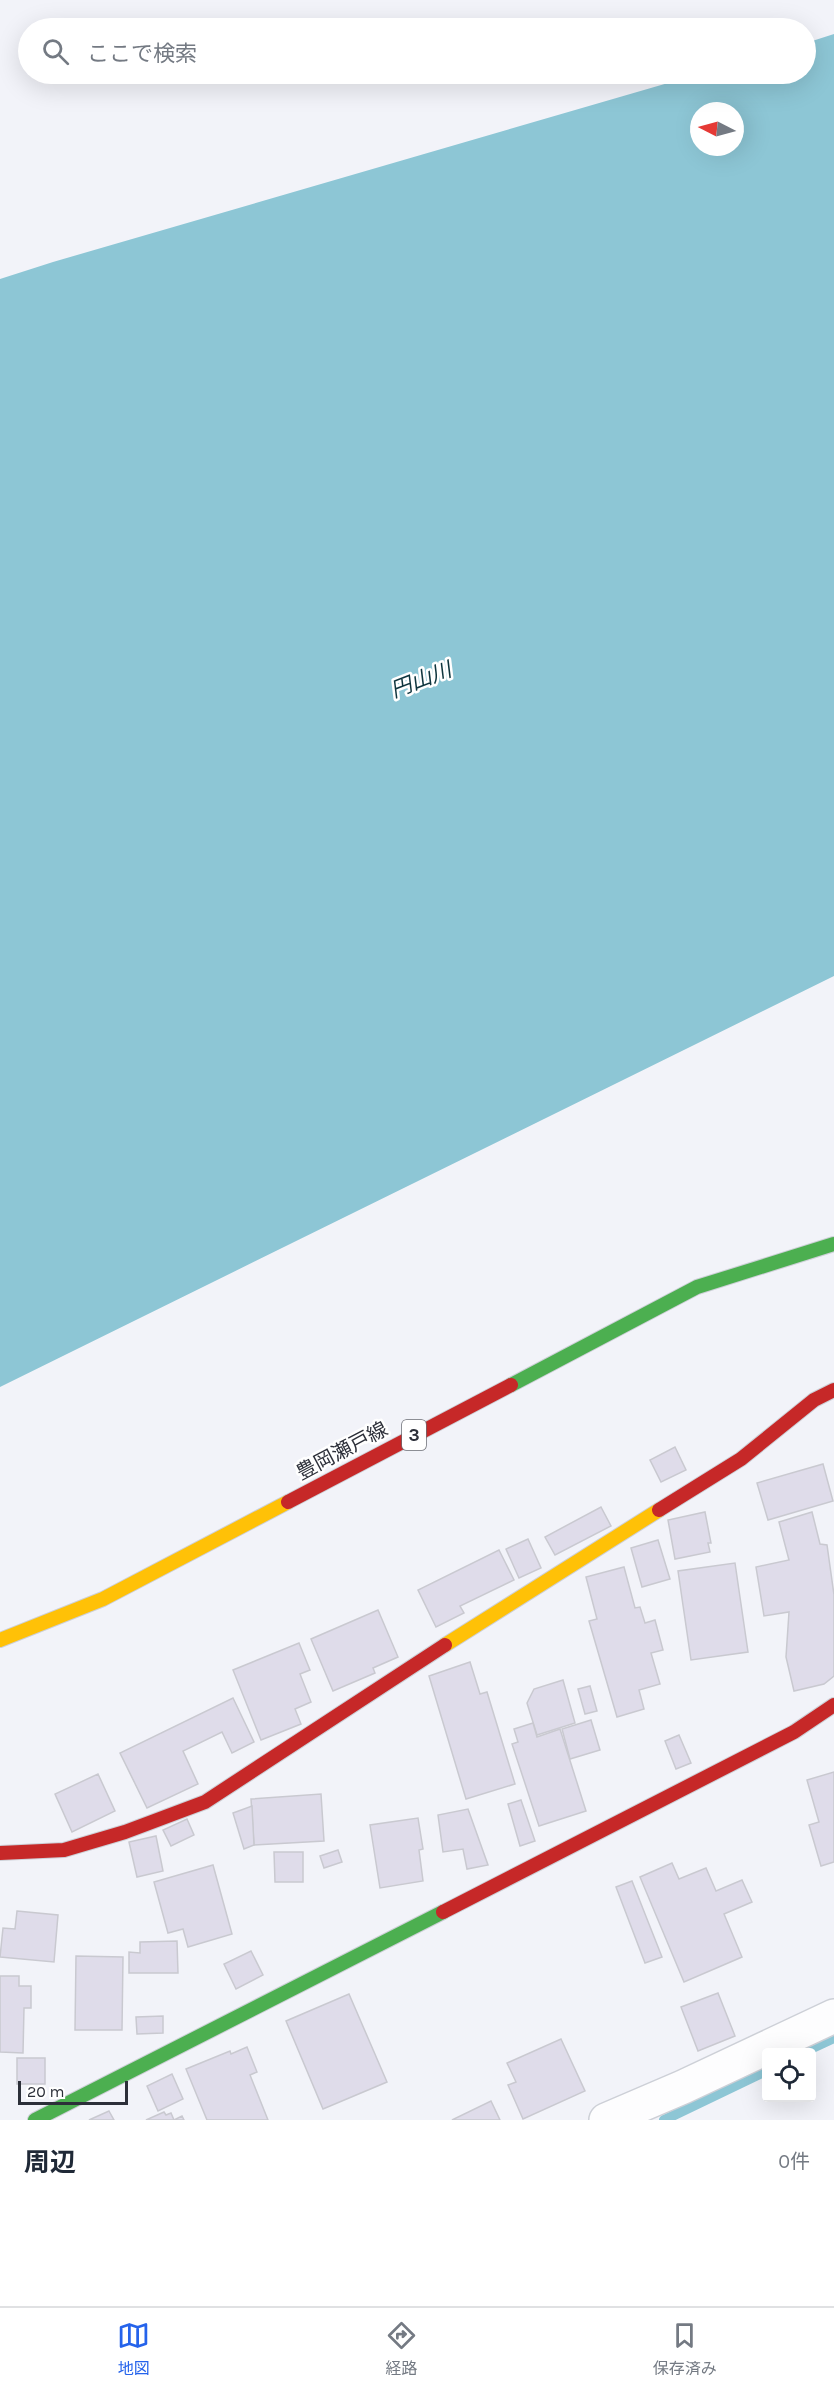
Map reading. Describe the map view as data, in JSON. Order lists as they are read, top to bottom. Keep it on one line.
{"streets":{"street":["3","豊岡瀬戸線"]},"water":["円山川"],"scale_bar":"20 m","north":"left","page":{"search":"ここで検索","scale":"20 m","heading":["周辺","0件"],"nav":["地図","経路","保存済み"]}}
